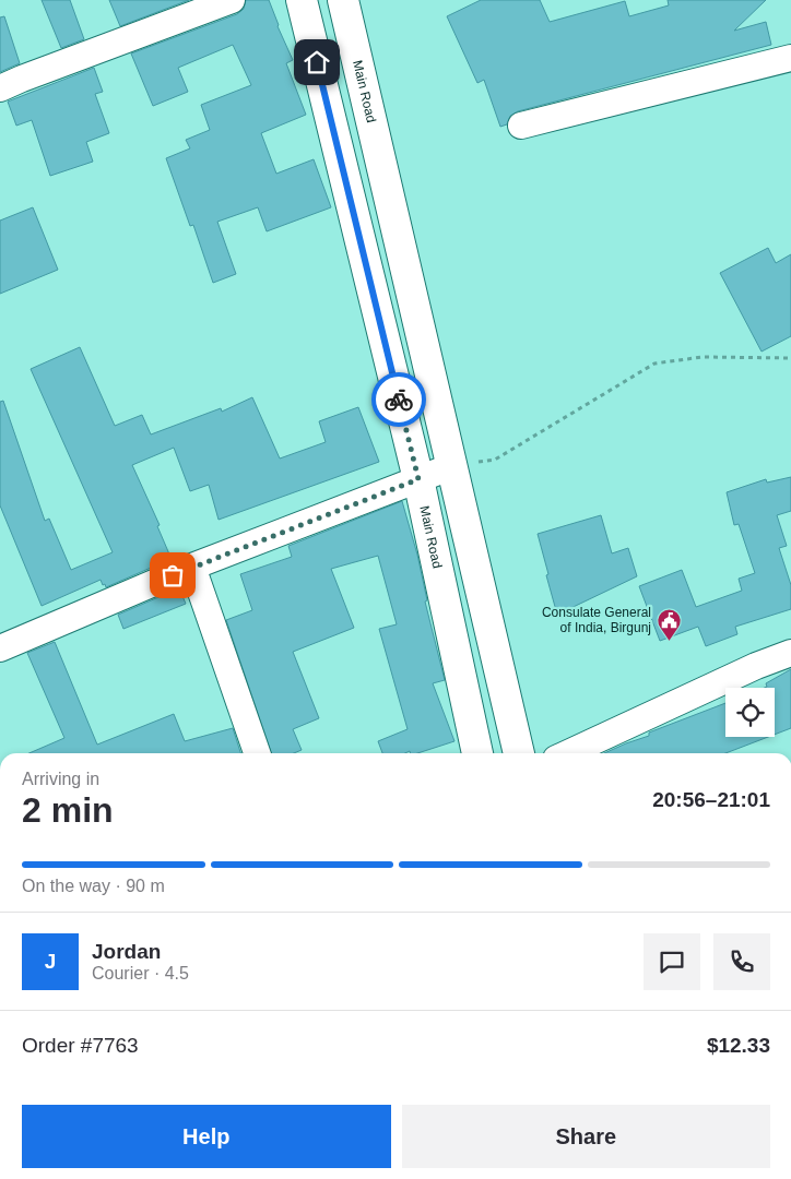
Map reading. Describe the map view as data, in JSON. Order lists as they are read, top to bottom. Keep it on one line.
{"streets":{"main road":["Main Road"]},"places":{"public building":["Consulate General of India, Birgunj"]},"page":{"heading":["2 min","Arriving in","20:56–21:01"],"panel":["Jordan","Courier · 4.5","Order #7763","$12.33"],"bar":"On the way · 90 m","round":"J","buttons":["Help","Share"]}}
